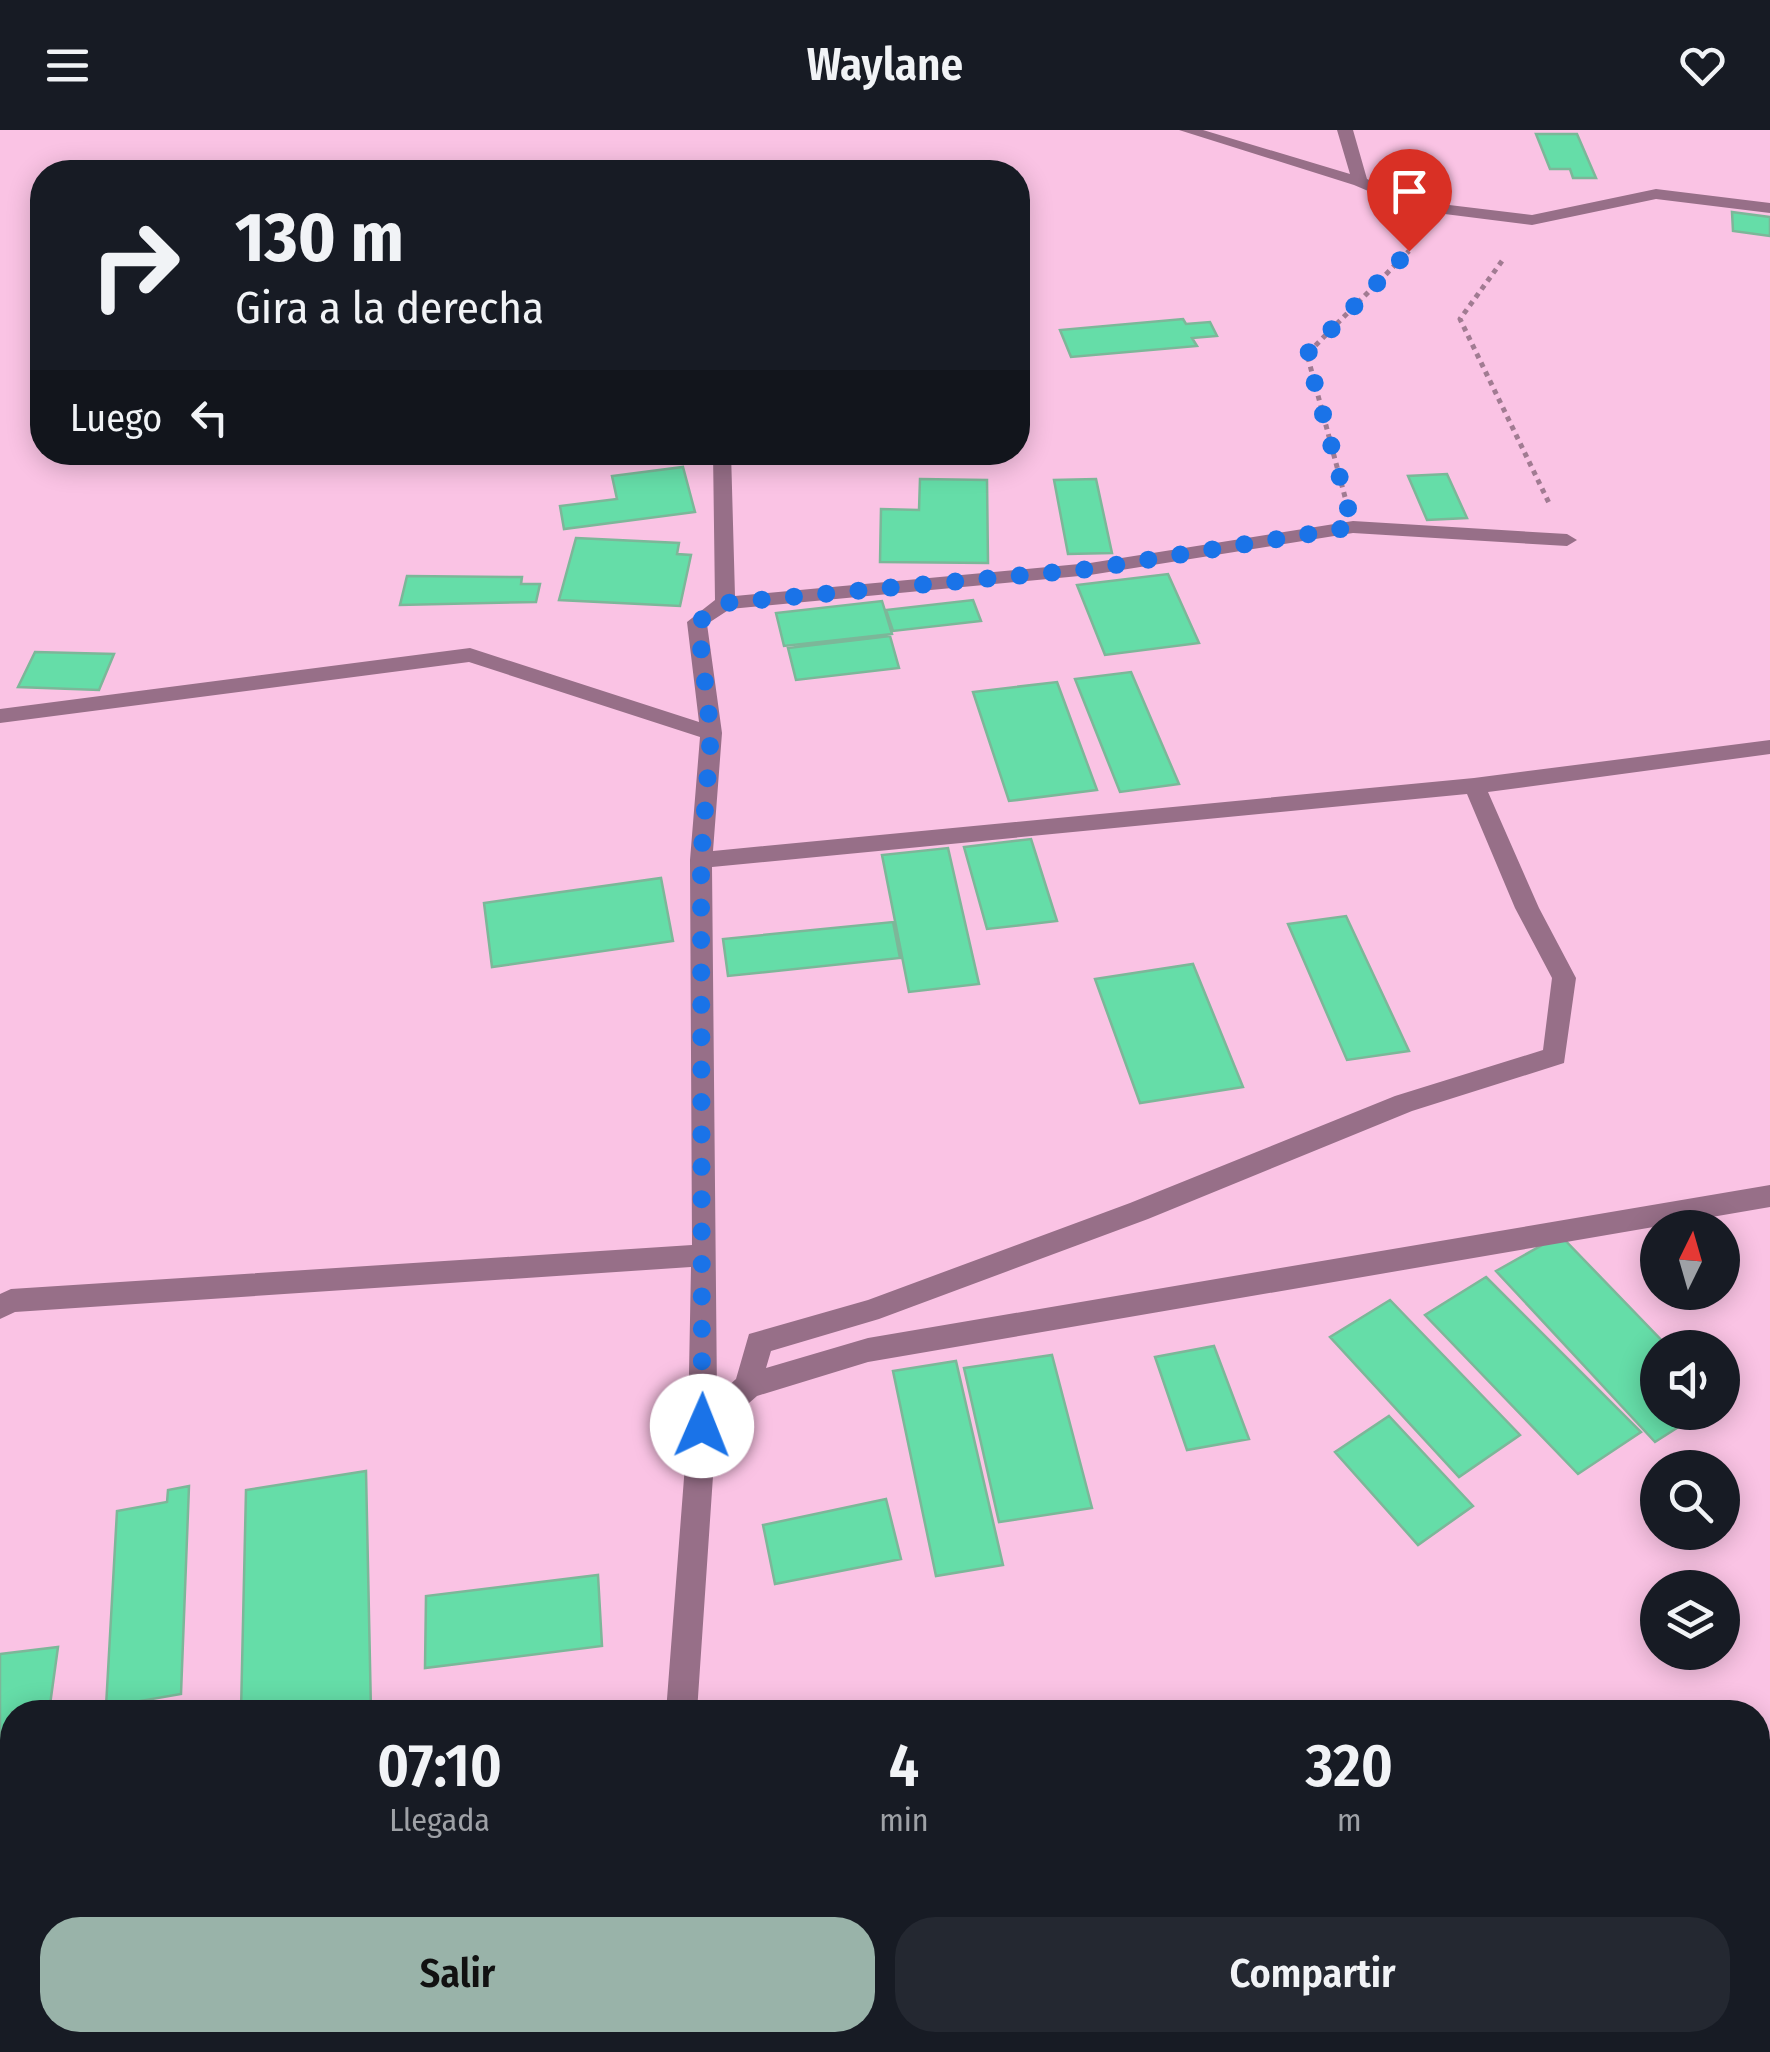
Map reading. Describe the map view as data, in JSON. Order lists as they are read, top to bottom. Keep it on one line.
{"north":"top","page":{"header":"Waylane","turn":["130 m","Gira a la derecha"],"then":"Luego","eta":["07:10","Llegada","4","min","320","m"],"buttons":["Salir","Compartir"]}}
